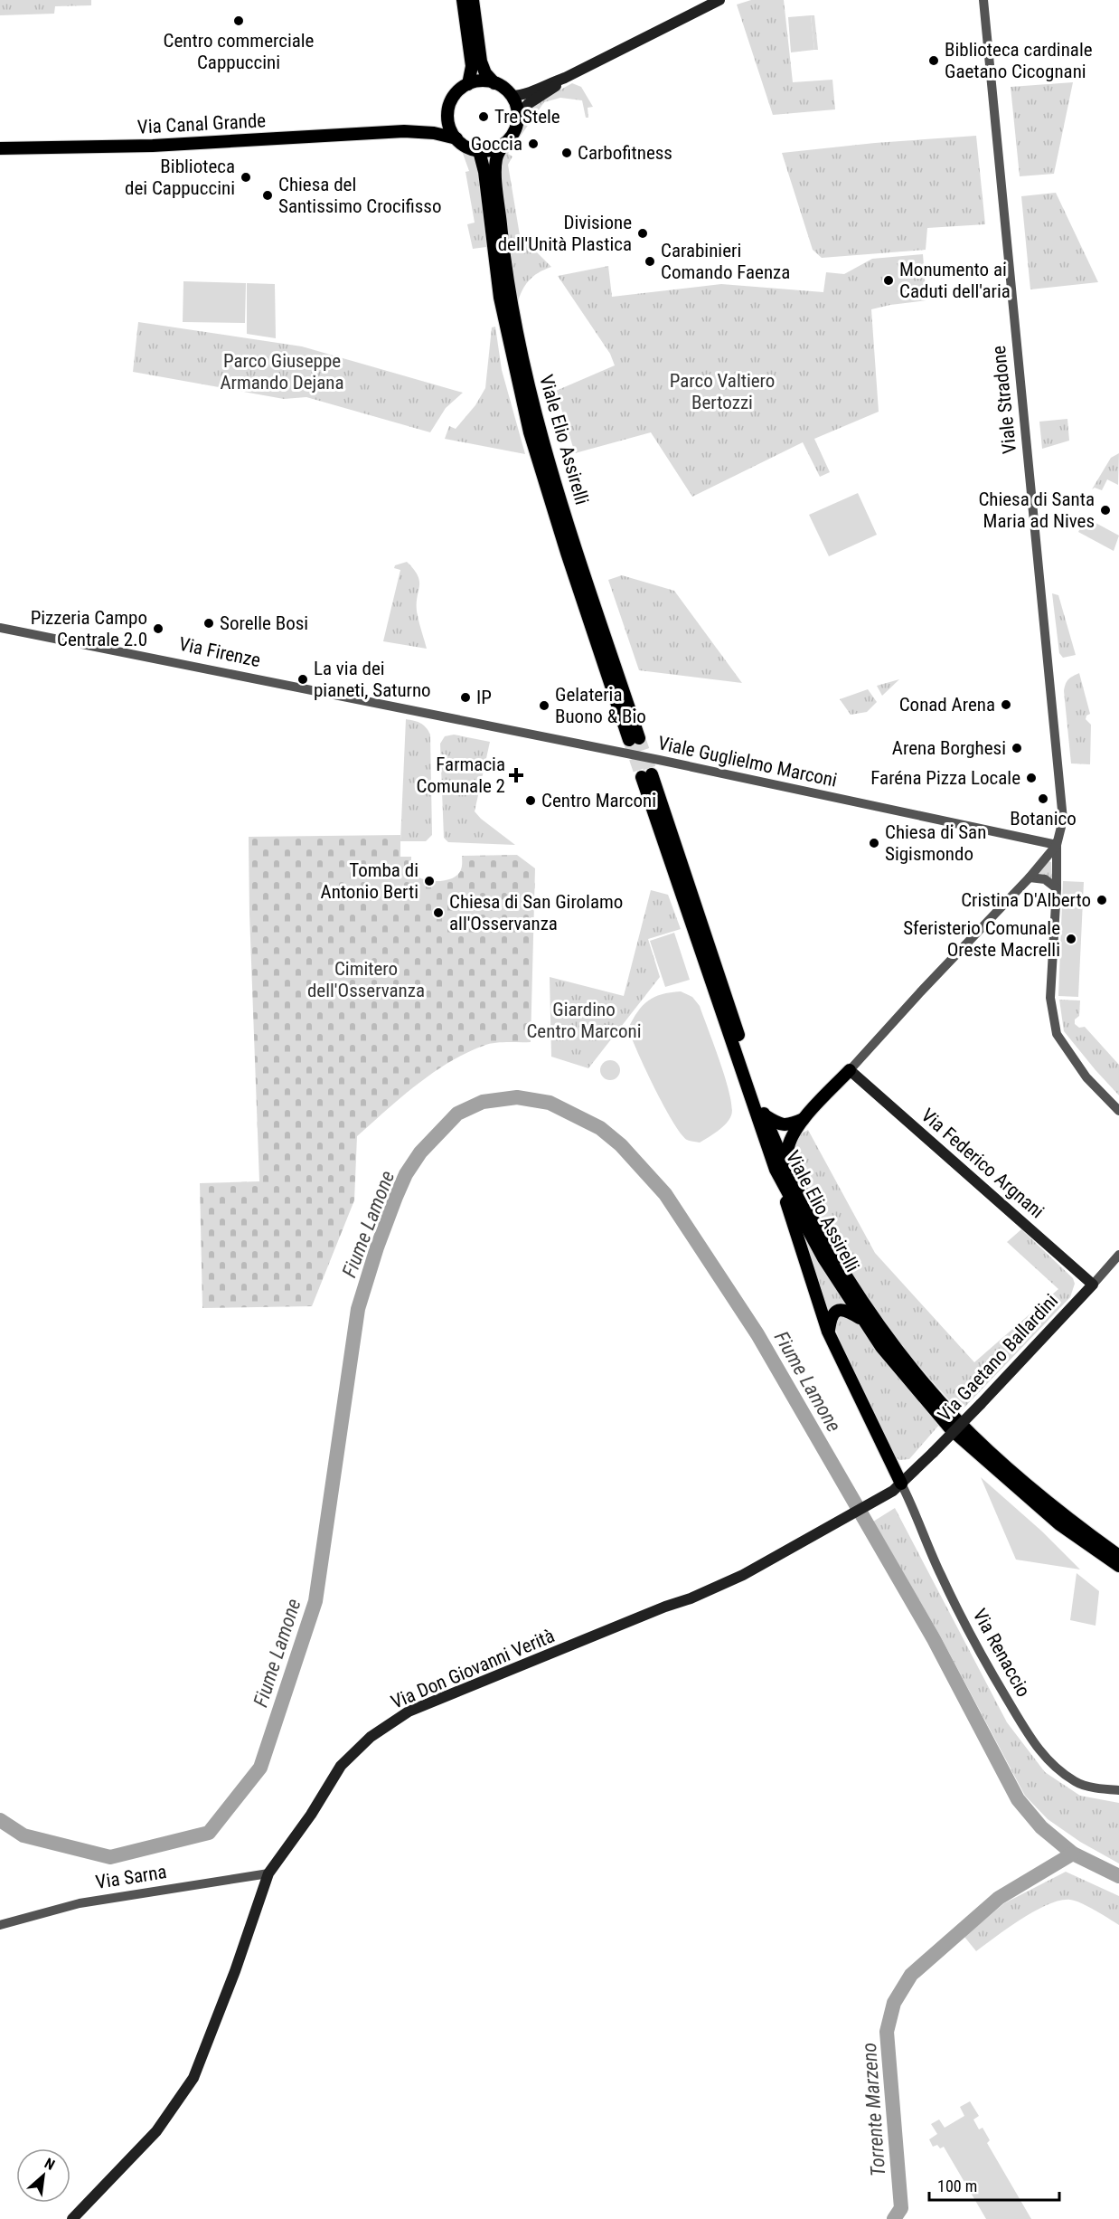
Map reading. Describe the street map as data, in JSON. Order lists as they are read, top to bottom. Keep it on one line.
{"streets":{"main road":["Via Canal Grande","Viale Elio Assirelli","Via Federico Argnani","Via Gaetano Ballardini","Via Don Giovanni Verità"],"street":["Viale Stradone","Via Firenze","Viale Guglielmo Marconi","Via Renaccio","Via Sarna"]},"crossings":[["Via Canal Grande","Viale Elio Assirelli"],["Viale Stradone","Viale Guglielmo Marconi"],["Via Firenze","Viale Guglielmo Marconi"],["Via Federico Argnani","Via Gaetano Ballardini"],["Via Gaetano Ballardini","Via Renaccio"],["Via Gaetano Ballardini","Via Don Giovanni Verità"],["Via Renaccio","Via Don Giovanni Verità"],["Via Don Giovanni Verità","Via Sarna"]],"water":["Fiume Lamone","Torrente Marzeno"],"parks":["Parco Giuseppe Armando Dejana","Parco Valtiero Bertozzi","Cimitero dell'Osservanza","Giardino Centro Marconi"],"places":{"other":["Centro commerciale Cappuccini","Biblioteca cardinale Gaetano Cicognani","Tre Stele","Goccia","Carbofitness","Biblioteca dei Cappuccini","Chiesa del Santissimo Crocifisso","Divisione dell'Unità Plastica","Carabinieri Comando Faenza","Monumento ai Caduti dell'aria","Chiesa di Santa Maria ad Nives","Sorelle Bosi","Pizzeria Campo Centrale 2.0","La via dei pianeti, Saturno","IP","Conad Arena","Gelateria Buono & Bio","Arena Borghesi","Faréna Pizza Locale","Botanico","Centro Marconi","Chiesa di San Sigismondo","Tomba di Antonio Berti","Cristina D'Alberto","Chiesa di San Girolamo all'Osservanza","Sferisterio Comunale Oreste Macrelli"],"health":["Farmacia Comunale 2"]},"scale_bar":"100 m","north":"top right"}
